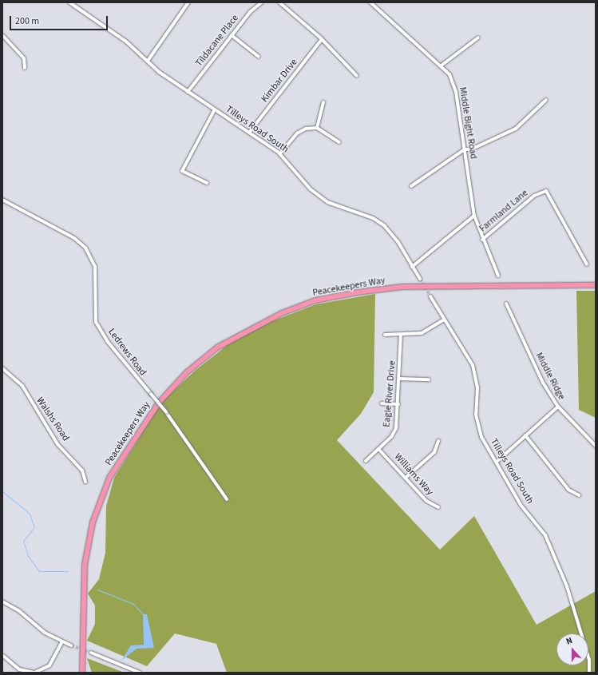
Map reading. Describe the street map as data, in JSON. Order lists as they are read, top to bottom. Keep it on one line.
{"streets":{"highway":["Peacekeepers Way"],"street":["Tildacane Place","Kimbar Drive","Middle Bight Road","Tilleys Road South","Farmland Lane","Ledrews Road","Middle Ridge","Eagle River Drive","Walshs Road","Williams Way"]},"crossings":[["Tildacane Place","Tilleys Road South"],["Kimbar Drive","Tilleys Road South"],["Middle Bight Road","Farmland Lane"],["Eagle River Drive","Williams Way"]],"scale_bar":"200 m","north":"top"}
